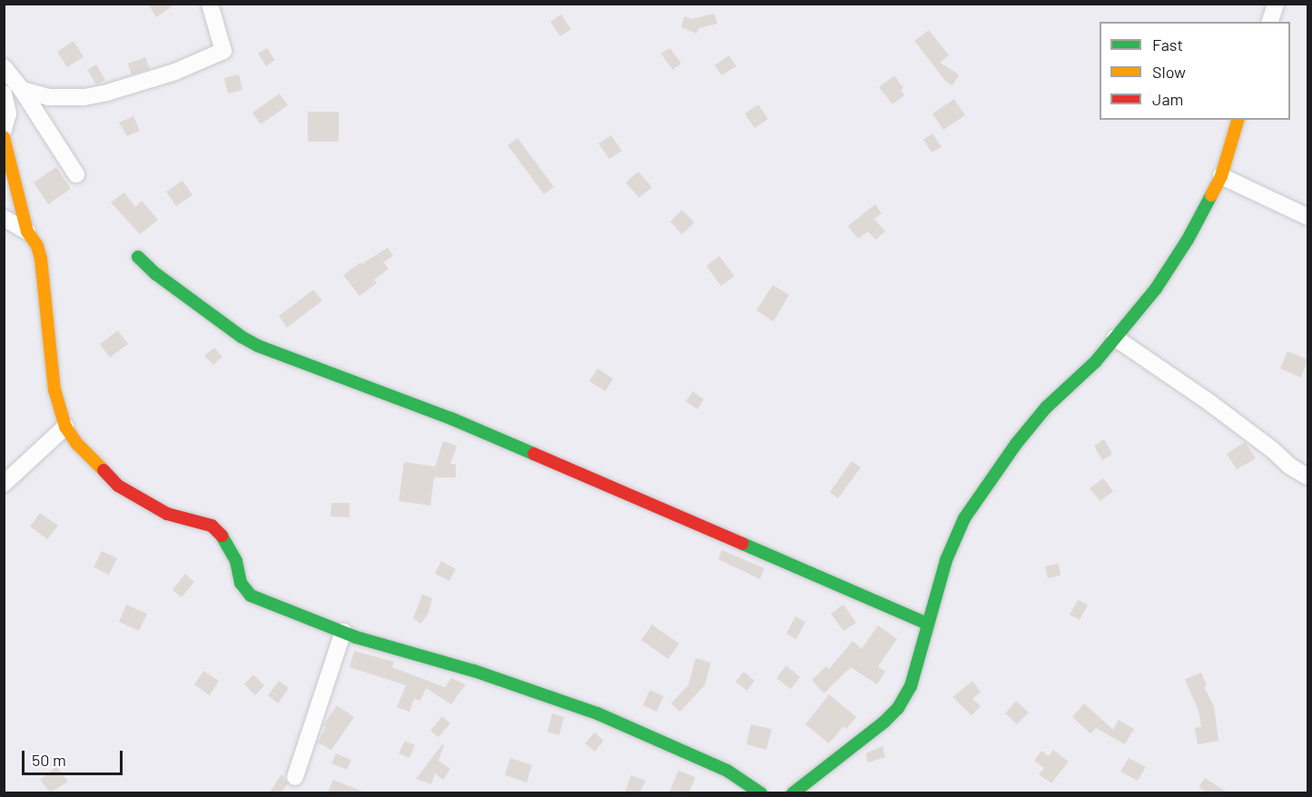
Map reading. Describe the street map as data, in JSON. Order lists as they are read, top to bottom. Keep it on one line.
{"legend":["Fast","Slow","Jam"],"scale_bar":"50 m"}
